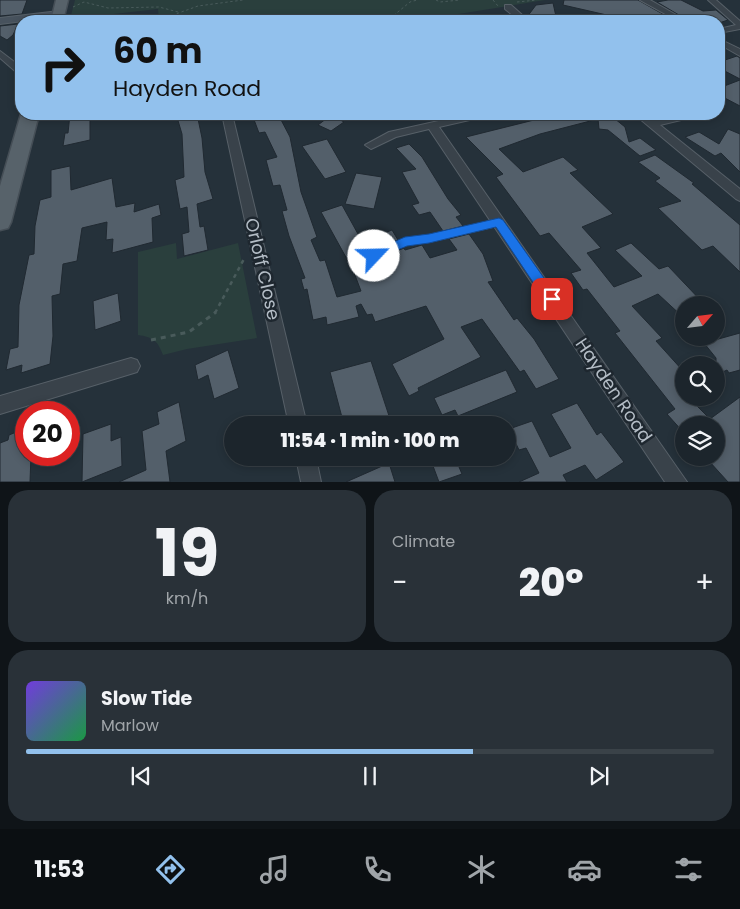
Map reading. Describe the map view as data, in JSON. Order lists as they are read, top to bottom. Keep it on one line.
{"streets":{"street":["Orloff Close","Hayden Road"]},"north":"top right","page":{"turn":["60 m","Hayden Road"],"limit":"20","trip":"11:54 · 1 min · 100 m","tile":[["19","km/h"],"Climate"],"heat":["−","20°","+"],"song":["Slow Tide","Marlow"],"tabs":"11:53"}}
